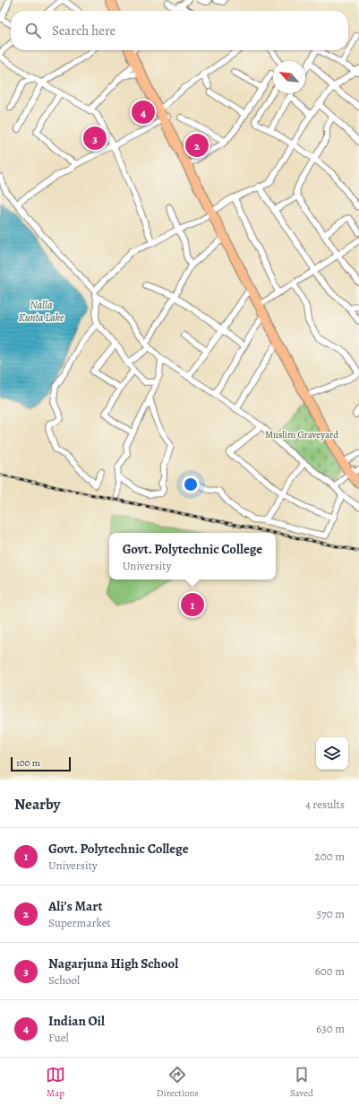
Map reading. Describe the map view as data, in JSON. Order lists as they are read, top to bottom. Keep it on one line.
{"water":["Nalla Kunta Lake"],"parks":["Muslim Graveyard"],"scale_bar":"100 m","north":"top left","page":{"search":"Search here","pins":["4","3","2","1"],"popup":["Govt. Polytechnic College","University"],"scale":"100 m","heading":["Nearby","4 results"],"list":[{"mark":"1","name":"Govt. Polytechnic College","note":"University","value":"200 m"},{"mark":"2","name":"Ali’s Mart","note":"Supermarket","value":"570 m"},{"mark":"3","name":"Nagarjuna High School","note":"School","value":"600 m"},{"mark":"4","name":"Indian Oil","note":"Fuel","value":"630 m"}],"nav":["Map","Directions","Saved"]}}
